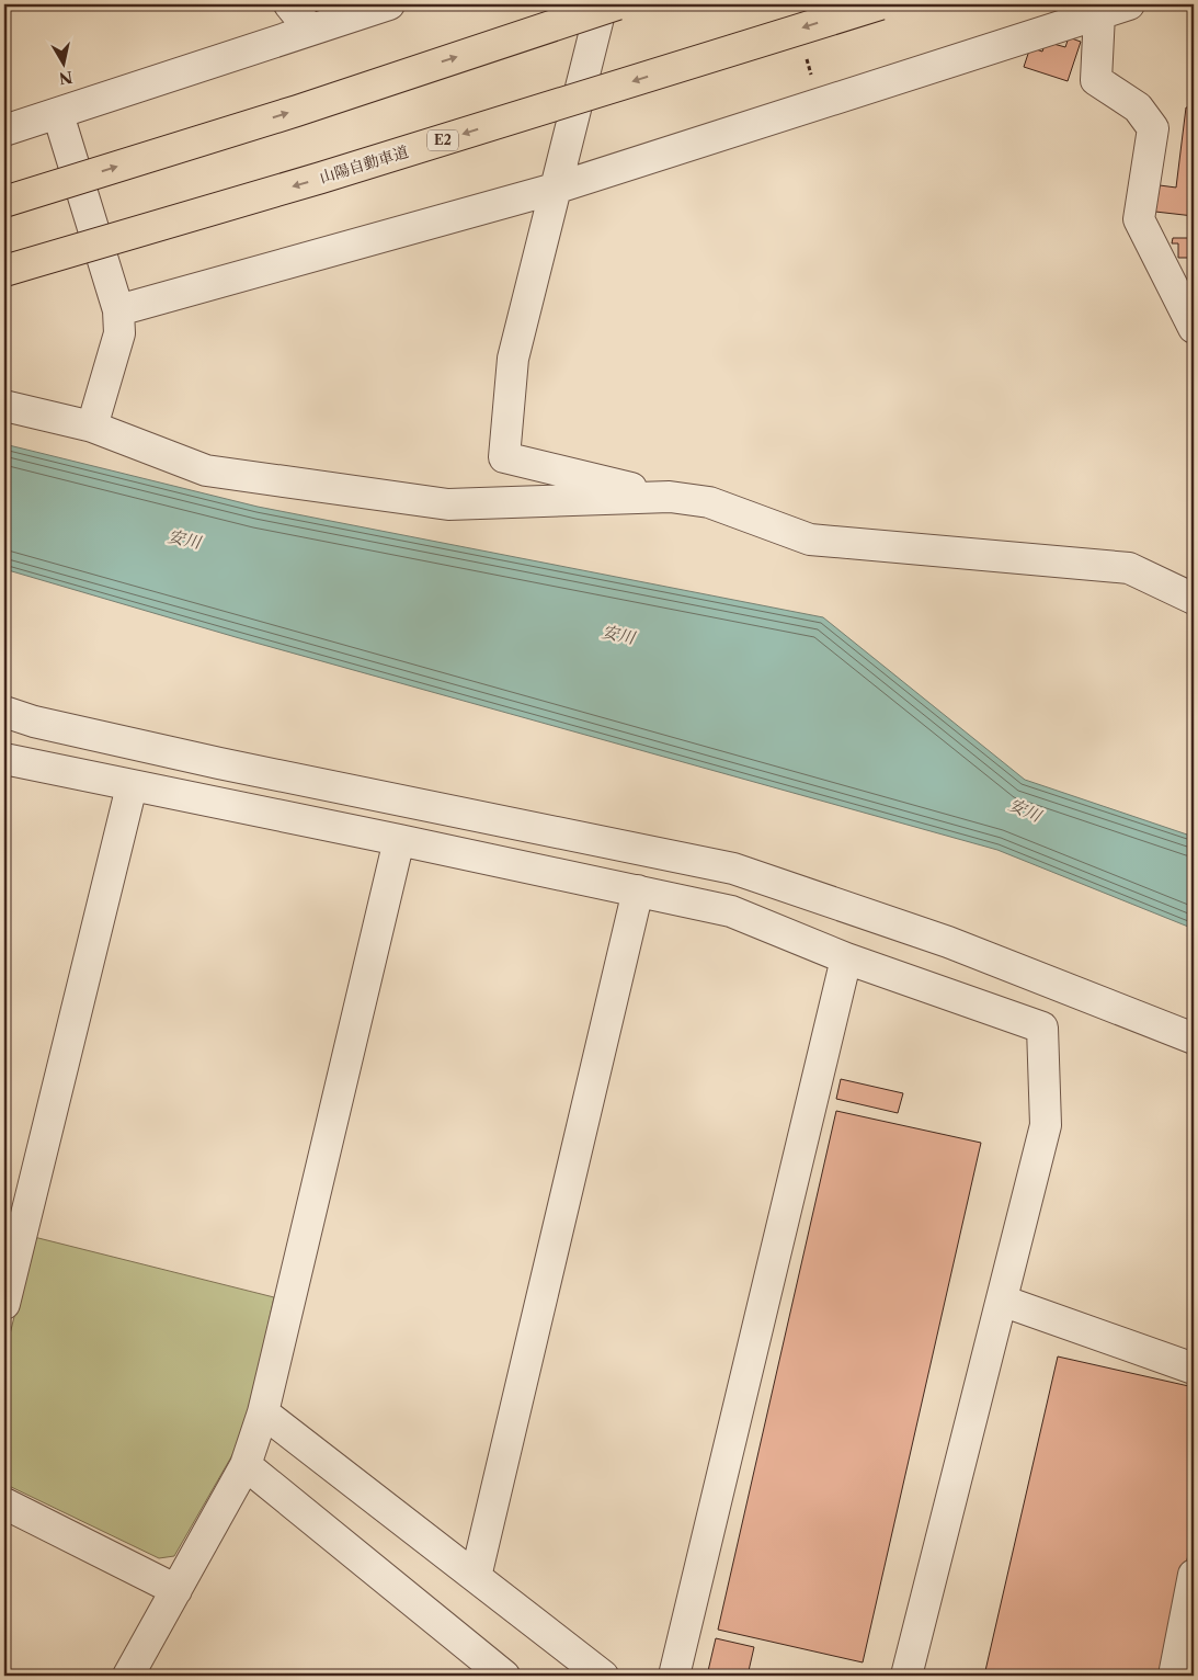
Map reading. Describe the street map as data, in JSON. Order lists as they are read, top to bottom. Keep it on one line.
{"streets":{"highway":["E2","山陽自動車道"]},"water":["安川"],"north":"bottom"}
